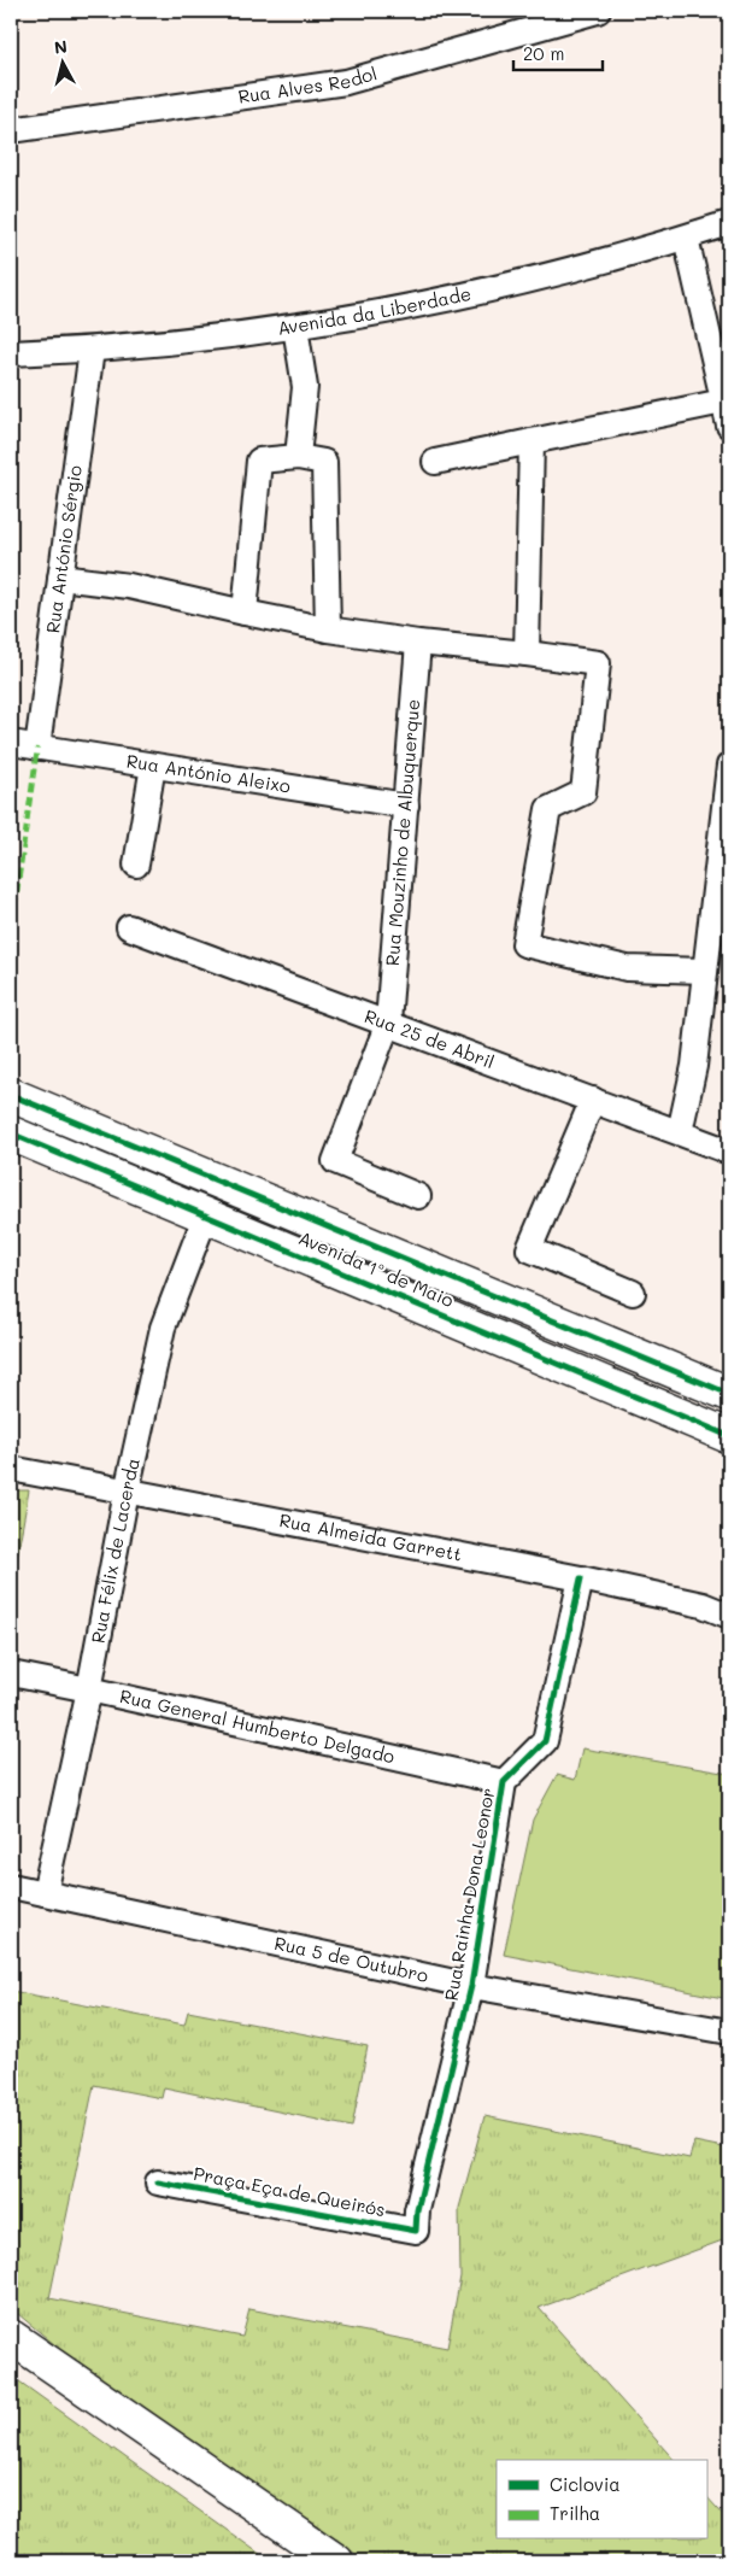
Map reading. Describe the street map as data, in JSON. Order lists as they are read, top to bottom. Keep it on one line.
{"streets":{"main road":["Avenida 1º de Maio"],"street":["Rua Alves Redol","Avenida da Liberdade","Rua António Sérgio","Rua António Aleixo","Rua Mouzinho de Albuquerque","Rua 25 de Abril","Rua Almeida Garrett","Rua Félix de Lacerda","Rua General Humberto Delgado","Rua Rainha Dona Leonor","Rua 5 de Outubro","Praça Eça de Queirós"]},"crossings":[["Avenida da Liberdade","Rua António Sérgio"],["Rua António Sérgio","Rua António Aleixo"],["Rua António Aleixo","Rua Mouzinho de Albuquerque"],["Rua Mouzinho de Albuquerque","Rua 25 de Abril"],["Avenida 1º de Maio","Rua Félix de Lacerda"],["Rua Almeida Garrett","Rua Félix de Lacerda"],["Rua Almeida Garrett","Rua Rainha Dona Leonor"],["Rua Félix de Lacerda","Rua General Humberto Delgado"],["Rua Félix de Lacerda","Rua 5 de Outubro"],["Rua General Humberto Delgado","Rua Rainha Dona Leonor"],["Rua Rainha Dona Leonor","Rua 5 de Outubro"],["Rua Rainha Dona Leonor","Praça Eça de Queirós"]],"legend":["Ciclovia","Trilha"],"scale_bar":"20 m","north":"top"}
